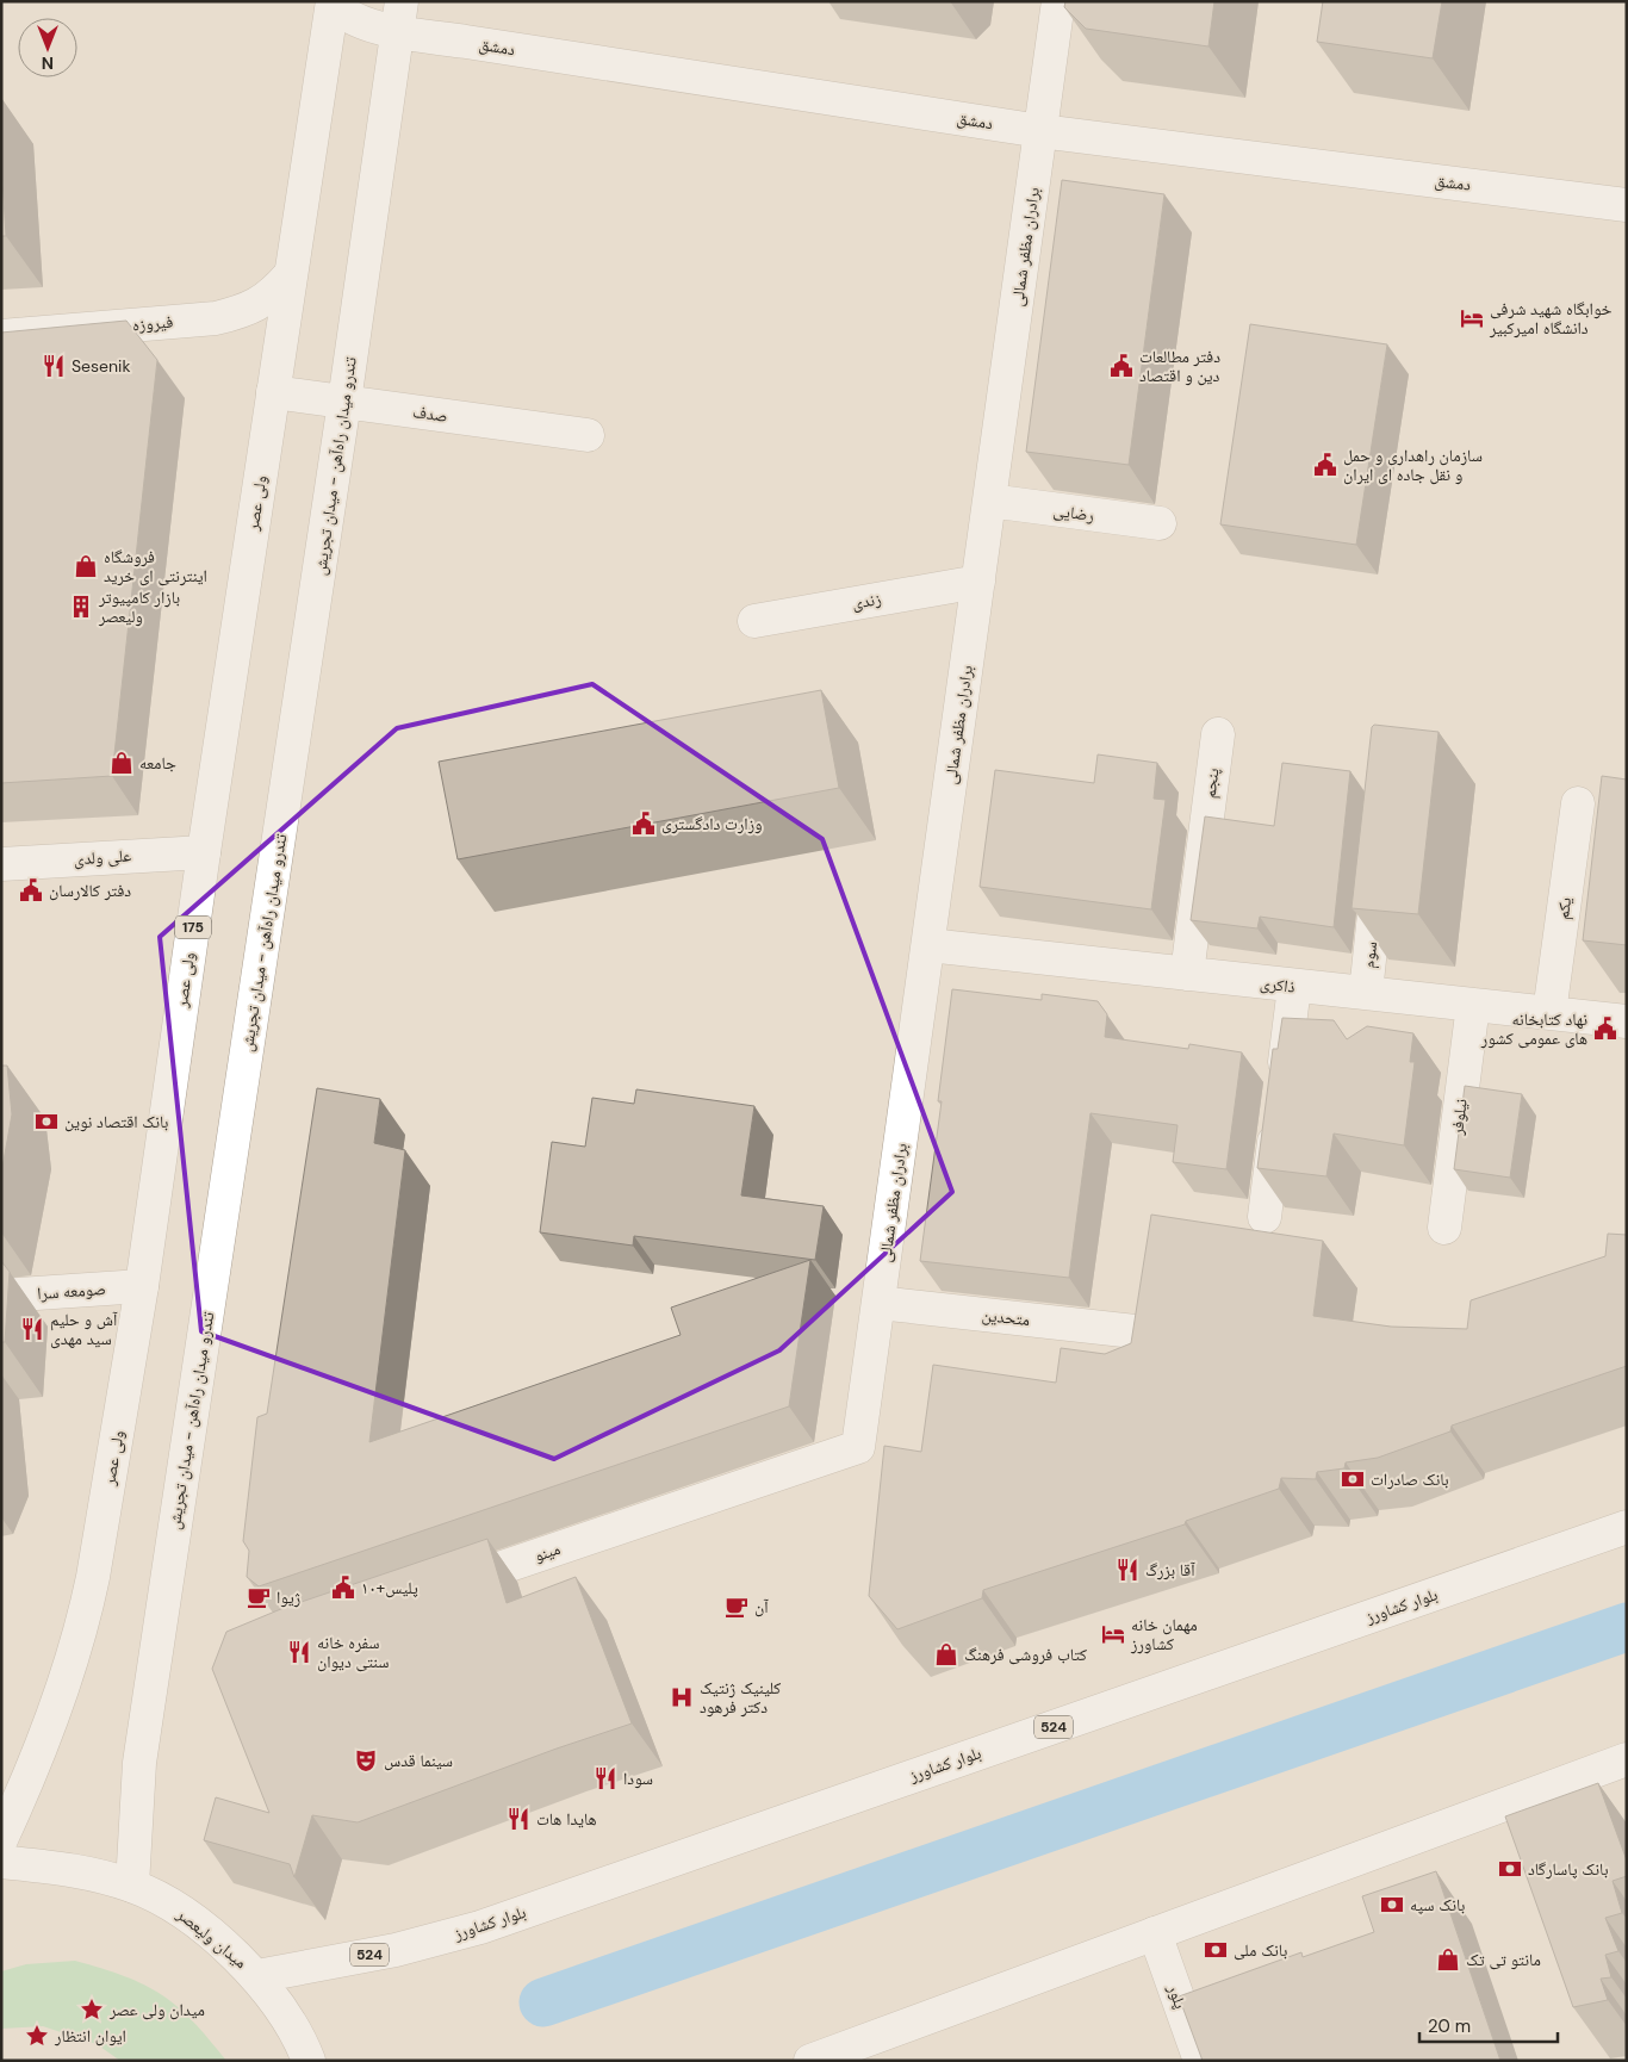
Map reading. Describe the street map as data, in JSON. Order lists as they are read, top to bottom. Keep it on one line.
{"streets":{"street":["دمشق","برادران مظفر شمالی","فیروزه","صدف","تندرو میدان راه‌آهن - میدان تجریش","ولی عصر","رضایی","زندی","پنجم","علی ولدی","یکم","175","سوم","ذاکری","نیلوفر","صومعه سرا","متحدین","مینو","بلوار کشاورز","524","میدان ولیعصر","پلور"]},"crossings":[["دمشق","برادران مظفر شمالی"],["دمشق","تندرو میدان راه‌آهن - میدان تجریش"],["دمشق","ولی عصر"],["برادران مظفر شمالی","رضایی"],["برادران مظفر شمالی","زندی"],["برادران مظفر شمالی","ذاکری"],["برادران مظفر شمالی","متحدین"],["برادران مظفر شمالی","مینو"],["فیروزه","ولی عصر"],["صدف","تندرو میدان راه‌آهن - میدان تجریش"],["صدف","ولی عصر"],["تندرو میدان راه‌آهن - میدان تجریش","میدان ولیعصر"],["ولی عصر","علی ولدی"],["ولی عصر","صومعه سرا"],["پنجم","ذاکری"],["یکم","ذاکری"],["سوم","ذاکری"],["ذاکری","نیلوفر"],["بلوار کشاورز","میدان ولیعصر"]],"places":{"hotel":["خوابگاه شهید شرفی دانشگاه امیرکبیر","مهمان خانه كشاورز"],"restaurant":["Sesenik","آش و حلیم سید مهدی","آقا بزرگ","سفره خانه سنتی دیوان","سودا","هایدا هات"],"public building":["دفتر مطالعات دین و اقتصاد","سازمان راهداری و حمل و نقل جاده ای ایران","وزارت دادگستری","دفتر کالارسان","نهاد کتابخانه های عمومی کشور","پلیس+۱۰"],"shop":["فروشگاه اینترنتی ای خرید","جامعه","کتاب فروشی فرهنگ","مانتو تی تک"],"building":["بازار کامپیوتر ولیعصر"],"bank":["بانک اقتصاد نوین","بانک صادرات","بانک پاسارگاد","بانک سپه","بانک ملی"],"cafe":["ژیوا","آن"],"hospital":["کلینیک ژنتیک دکتر فرهود"],"theatre":["سینما قدس"],"place":["میدان ولی عصر","ایوان انتظار"]},"scale_bar":"20 m","north":"bottom"}
